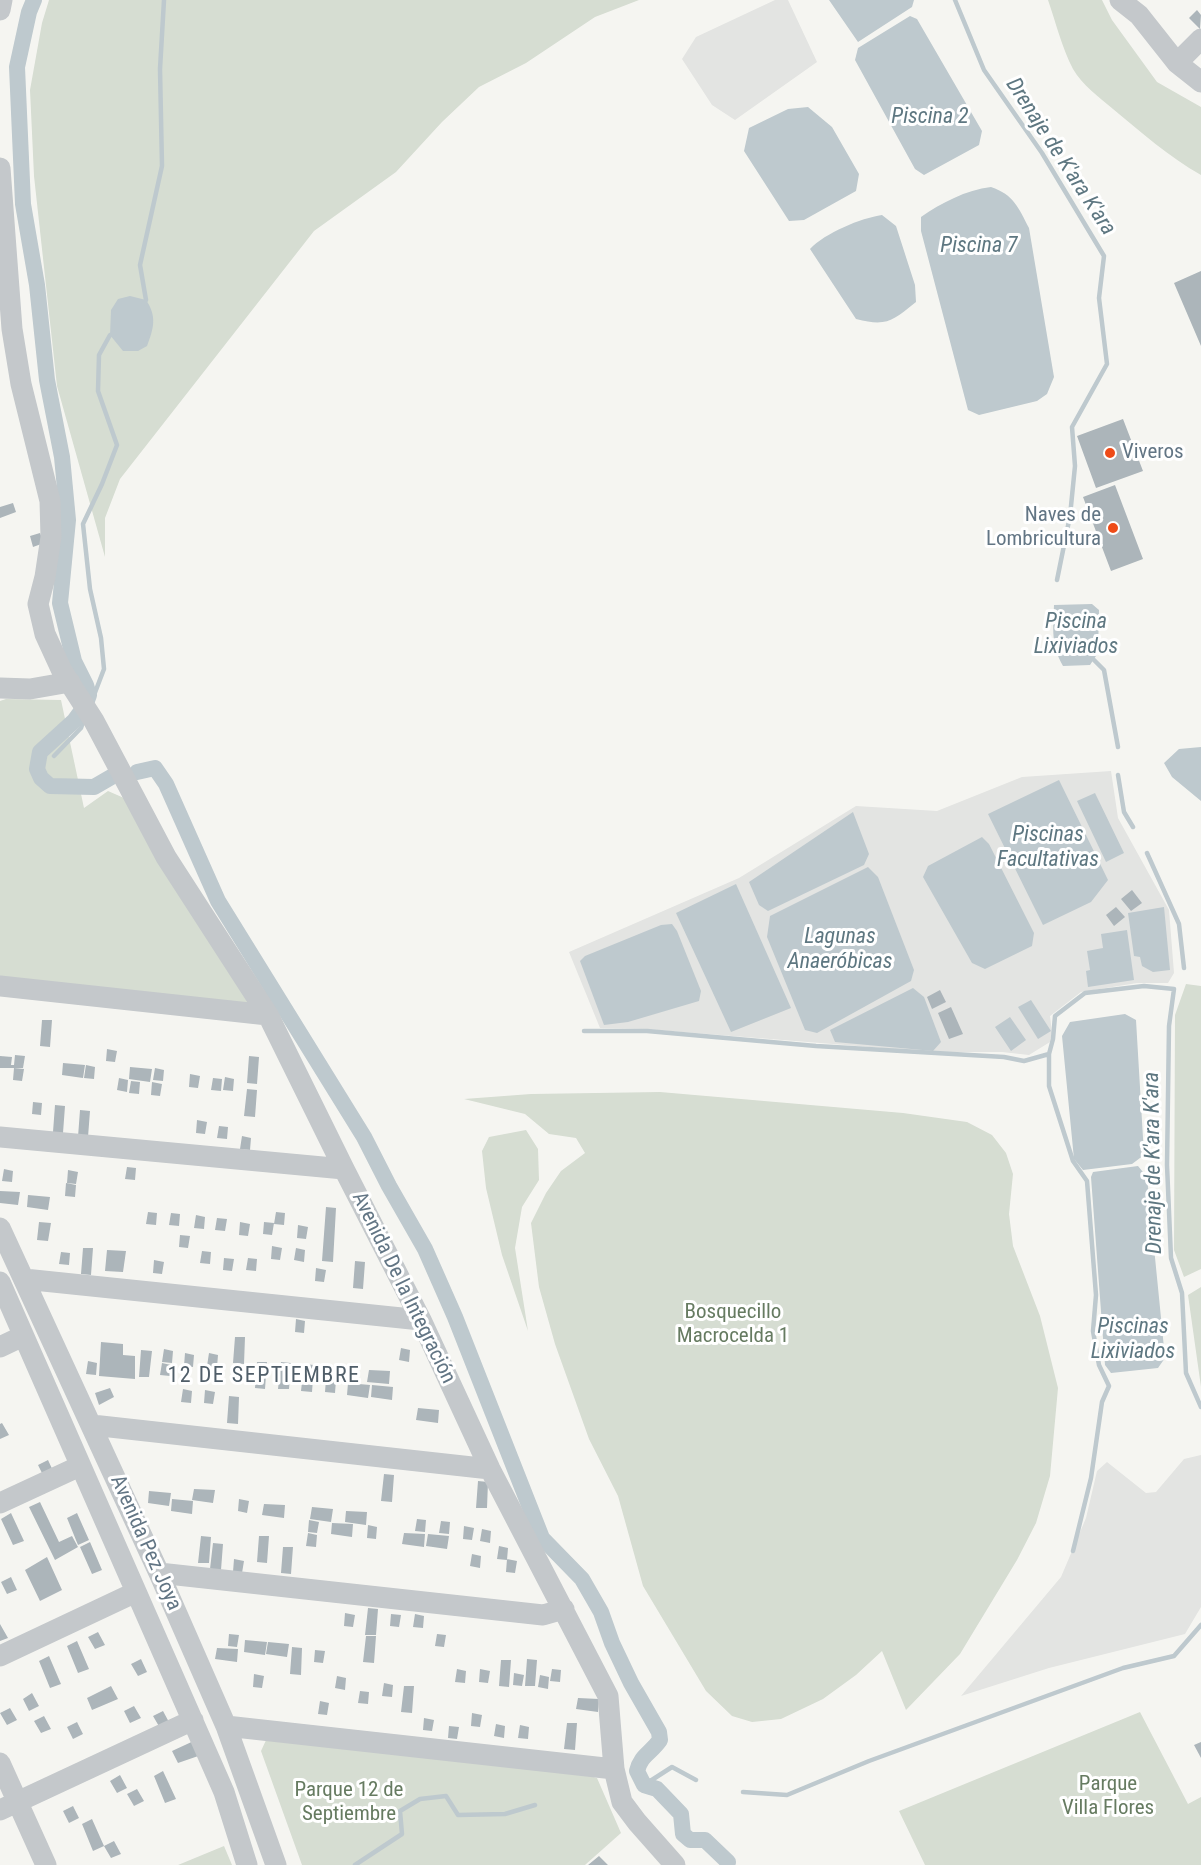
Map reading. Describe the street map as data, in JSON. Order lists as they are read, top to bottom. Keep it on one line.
{"streets":{"street":["Avenida De la Integración","Avenida Pez Joya"]},"districts":["12 DE SEPTIEMBRE"],"water":["Piscina 2","Drenaje de K'ara K'ara","Piscina 7","Piscina Lixiviados","Piscinas Facultativas","Lagunas Anaeróbicas","Piscinas Lixiviados"],"parks":["Bosquecillo Macrocelda 1","Parque Villa Flores","Parque 12 de Septiembre"],"places":["Viveros","Naves de Lombricultura"]}
